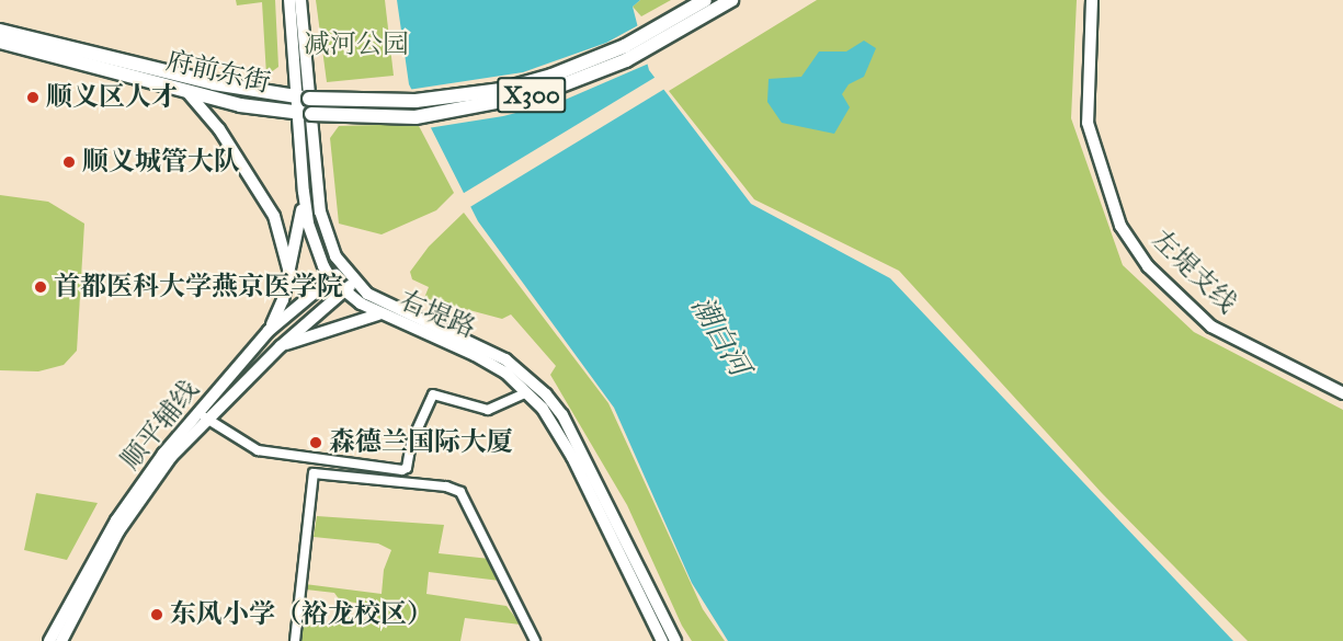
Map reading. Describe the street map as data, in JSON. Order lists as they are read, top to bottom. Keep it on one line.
{"streets":{"main road":["府前东街","X300","左堤支线","右堤路","顺平辅线"]},"crossings":[["府前东街","X300"],["府前东街","右堤路"],["X300","右堤路"],["右堤路","顺平辅线"]],"water":["潮白河"],"parks":["减河公园"],"places":["顺义区人才","顺义城管大队","首都医科大学燕京医学院","森德兰国际大厦","东风小学（裕龙校区）"]}
